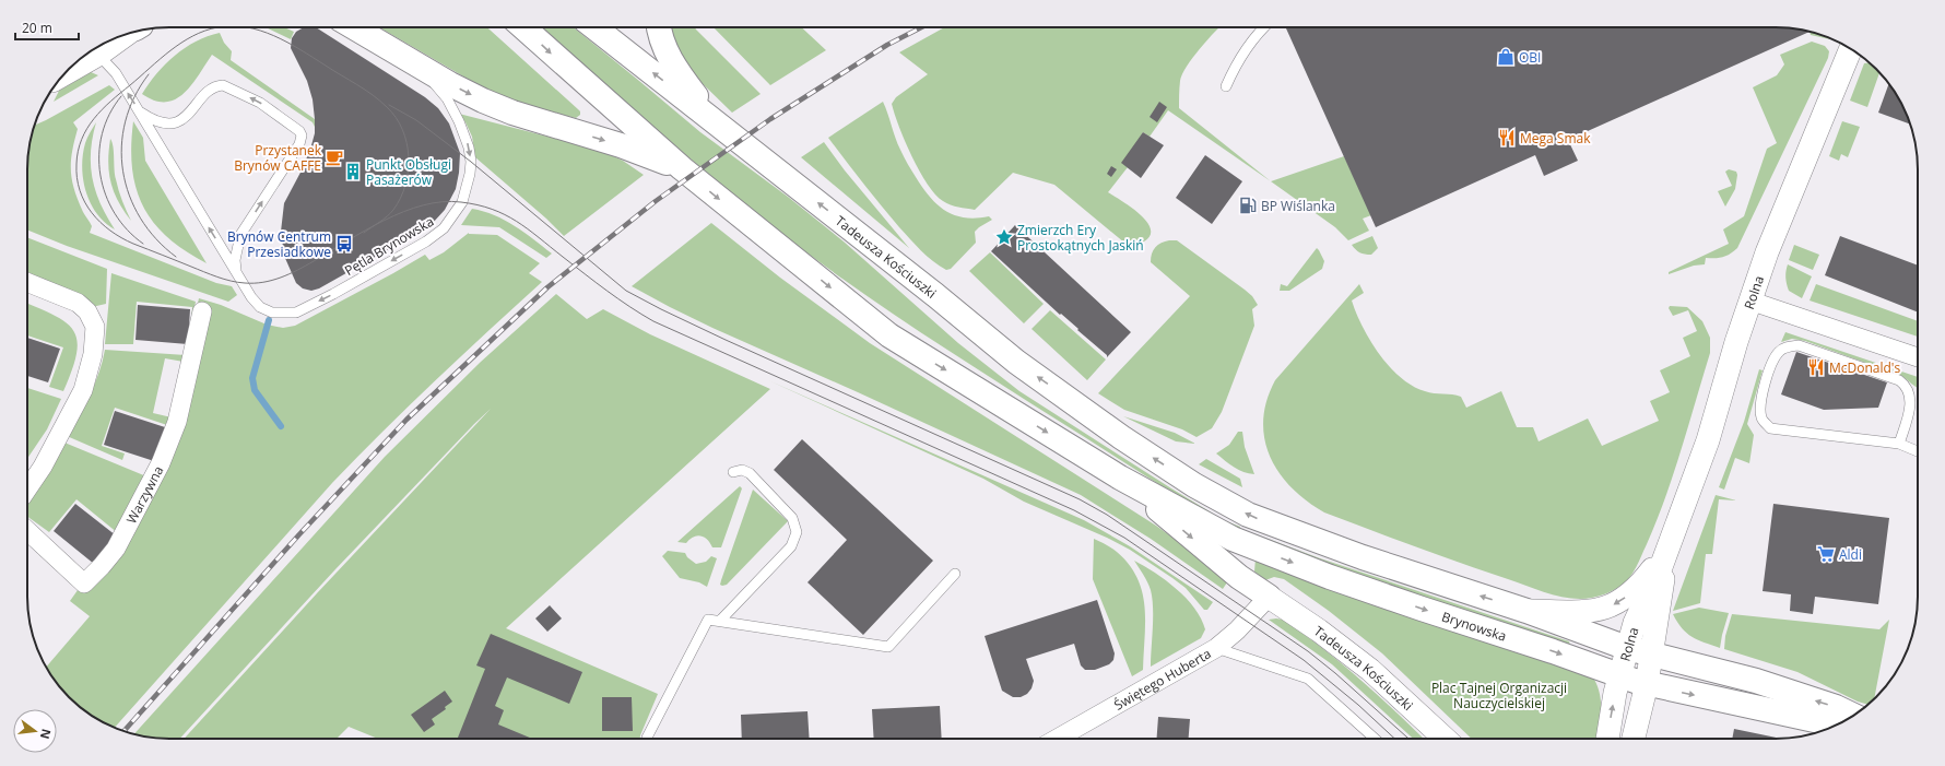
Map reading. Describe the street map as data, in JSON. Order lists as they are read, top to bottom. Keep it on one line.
{"streets":{"main road":["Tadeusza Kościuszki","Brynowska"],"street":["Rolna","Warzywna","Świętego Huberta"],"lane":["Pętla Brynowska"]},"crossings":[["Tadeusza Kościuszki","Świętego Huberta"],["Rolna","Brynowska"]],"parks":["Plac Tajnej Organizacji Nauczycielskiej"],"places":{"shop":["OBI"],"restaurant":["Mega Smak","McDonald's"],"cafe":["Przystanek Brynów CAFFE"],"building":["Punkt Obsługi Pasażerów"],"fuel station":["BP Wiślanka"],"place":["Zmierzch Ery Prostokątnych Jaskiń"],"bus stop":["Brynów Centrum Przesiadkowe"],"supermarket":["Aldi"]},"scale_bar":"20 m","north":"right"}
